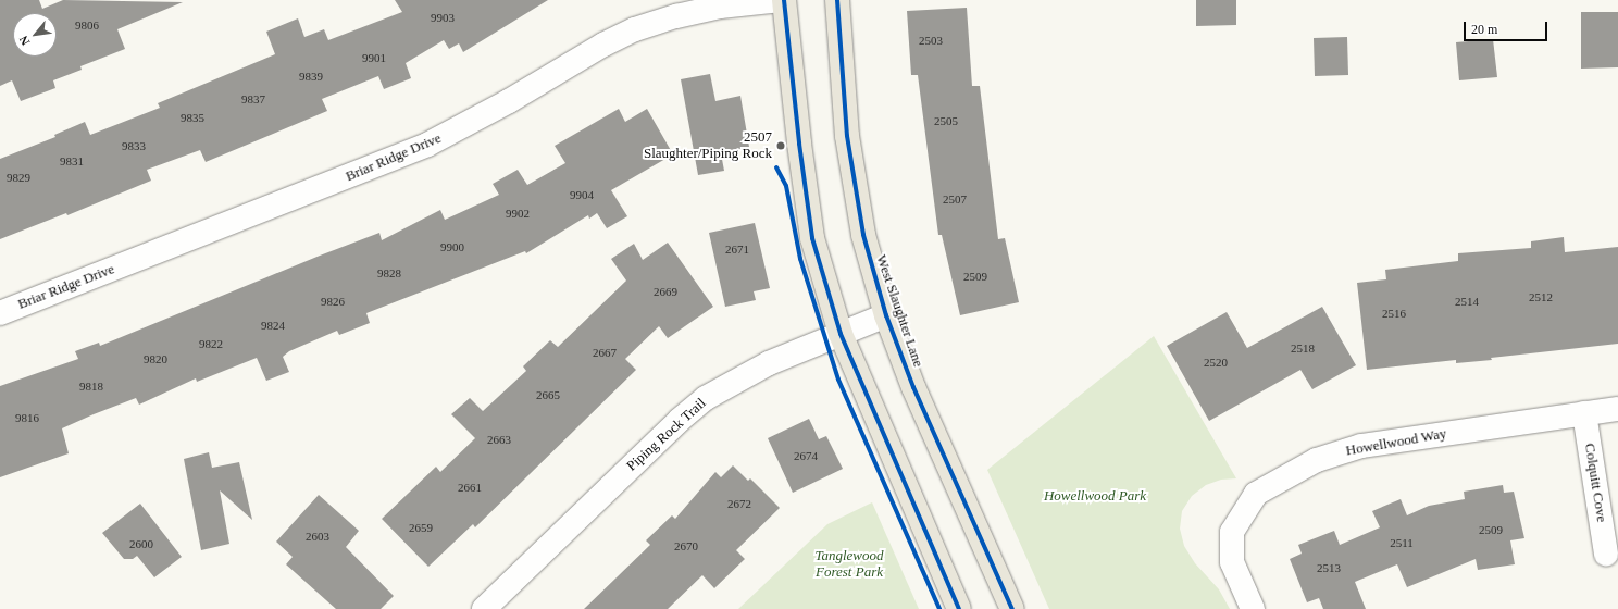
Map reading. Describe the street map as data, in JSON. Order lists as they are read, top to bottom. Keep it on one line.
{"streets":{"main road":["West Slaughter Lane"],"street":["Briar Ridge Drive","Piping Rock Trail","Howellwood Way","Colquitt Cove"]},"crossings":[["West Slaughter Lane","Piping Rock Trail"],["Howellwood Way","Colquitt Cove"]],"parks":["Howellwood Park","Tanglewood Forest Park"],"places":["2507 Slaughter/Piping Rock"],"house_numbers":["9903","9806","2503","9901","9839","9837","9835","2505","9833","9831","9829","9904","2507","9902","9900","2671","9828","2509","2669","2512","9826","2514","2516","9824","9822","2518","2667","9820","2520","9818","2665","9816","2663","2674","2661","2672","2659","2509","2603","2511","2600","2670","2513"],"scale_bar":"20 m","north":"bottom left"}
